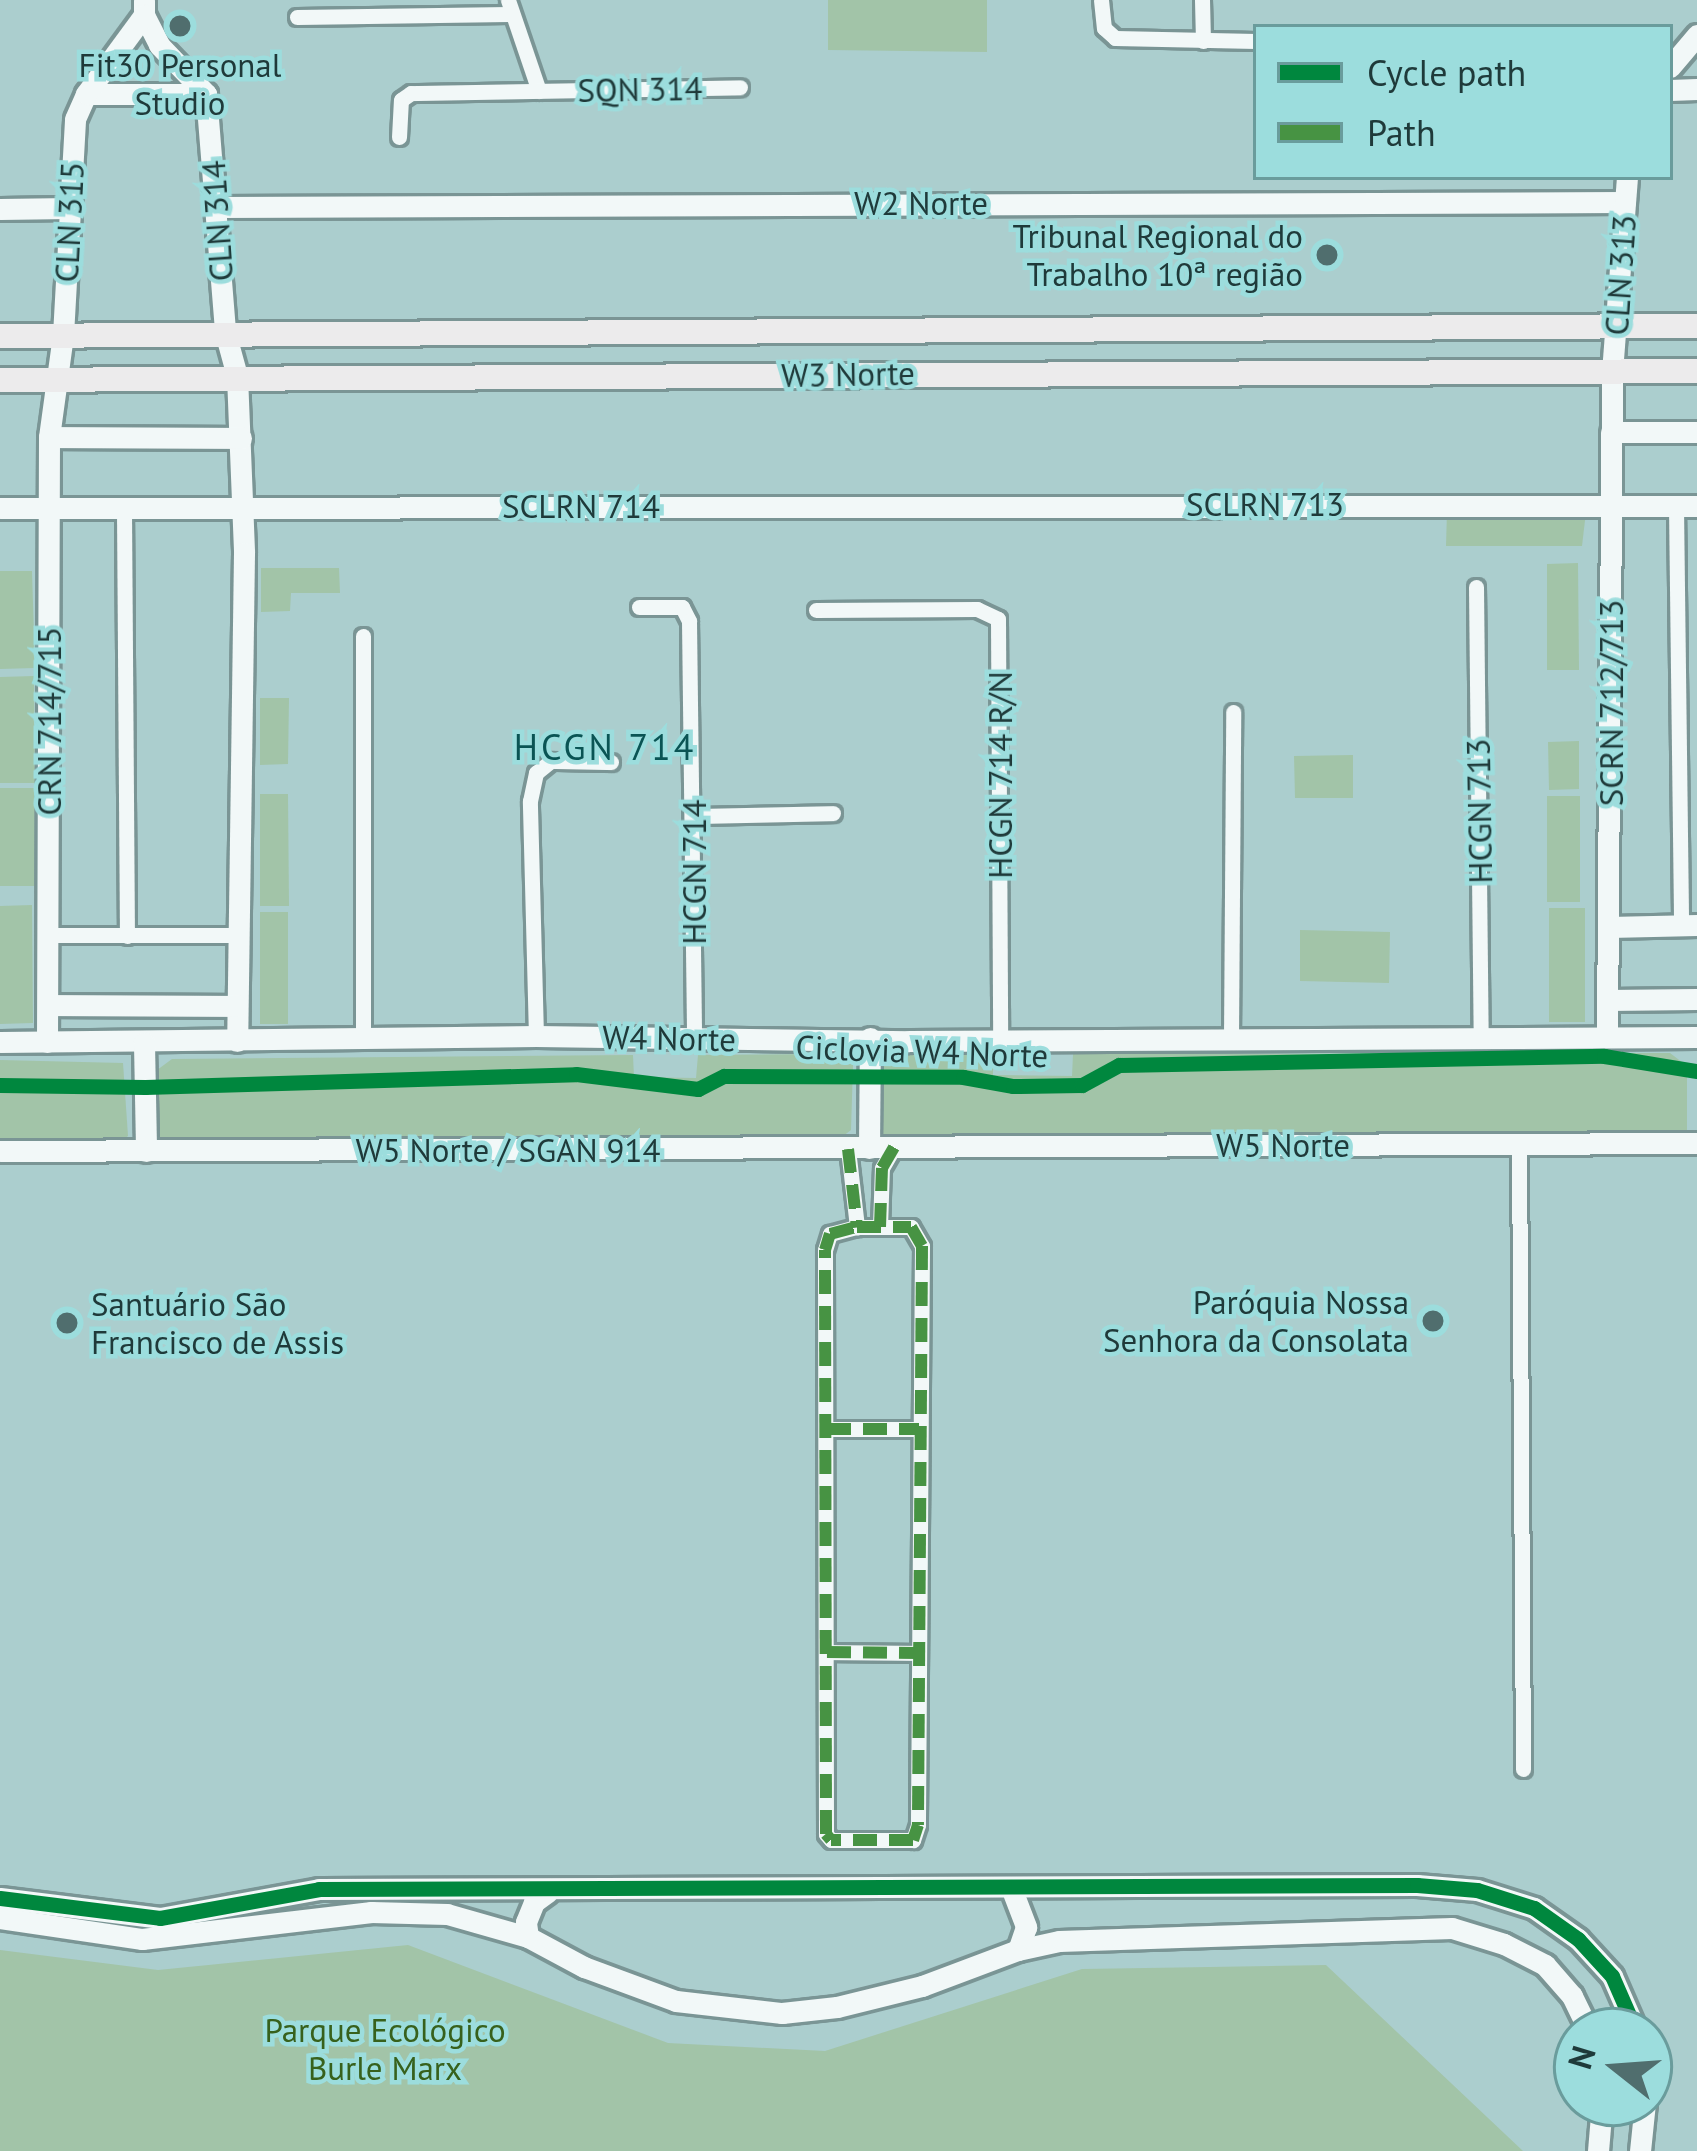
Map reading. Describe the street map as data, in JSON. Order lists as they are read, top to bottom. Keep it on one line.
{"streets":{"main road":["W3 Norte"],"street":["SQN 314","W2 Norte","CLN 314","CLN 315","CLN 313","SCLRN 713","SCLRN 714","SCRN 712/713","CRN 714/715","HCGN 714 R/N","HCGN 713","HCGN 714","W4 Norte","W5 Norte","W5 Norte / SGAN 914"],"cycle path":["Ciclovia W4 Norte"]},"crossings":[["W2 Norte","CLN 314"],["W2 Norte","CLN 313"],["CLN 314","W3 Norte"],["CLN 315","W3 Norte"],["CLN 315","CRN 714/715"],["CLN 313","W3 Norte"],["CLN 313","SCRN 712/713"],["W3 Norte","SCRN 712/713"],["W3 Norte","CRN 714/715"],["SCLRN 713","SCLRN 714"],["SCLRN 713","SCRN 712/713"],["SCRN 712/713","W4 Norte"],["CRN 714/715","W4 Norte"],["HCGN 714 R/N","W4 Norte"],["HCGN 713","W4 Norte"],["HCGN 714","W4 Norte"],["W5 Norte","W5 Norte / SGAN 914"]],"districts":["HCGN 714"],"parks":["Parque Ecológico Burle Marx"],"places":["Fit30 Personal Studio","Tribunal Regional do Trabalho 10ª região","Paróquia Nossa Senhora da Consolata","Santuário São Francisco de Assis"],"legend":["Cycle path","Path"],"north":"left"}
